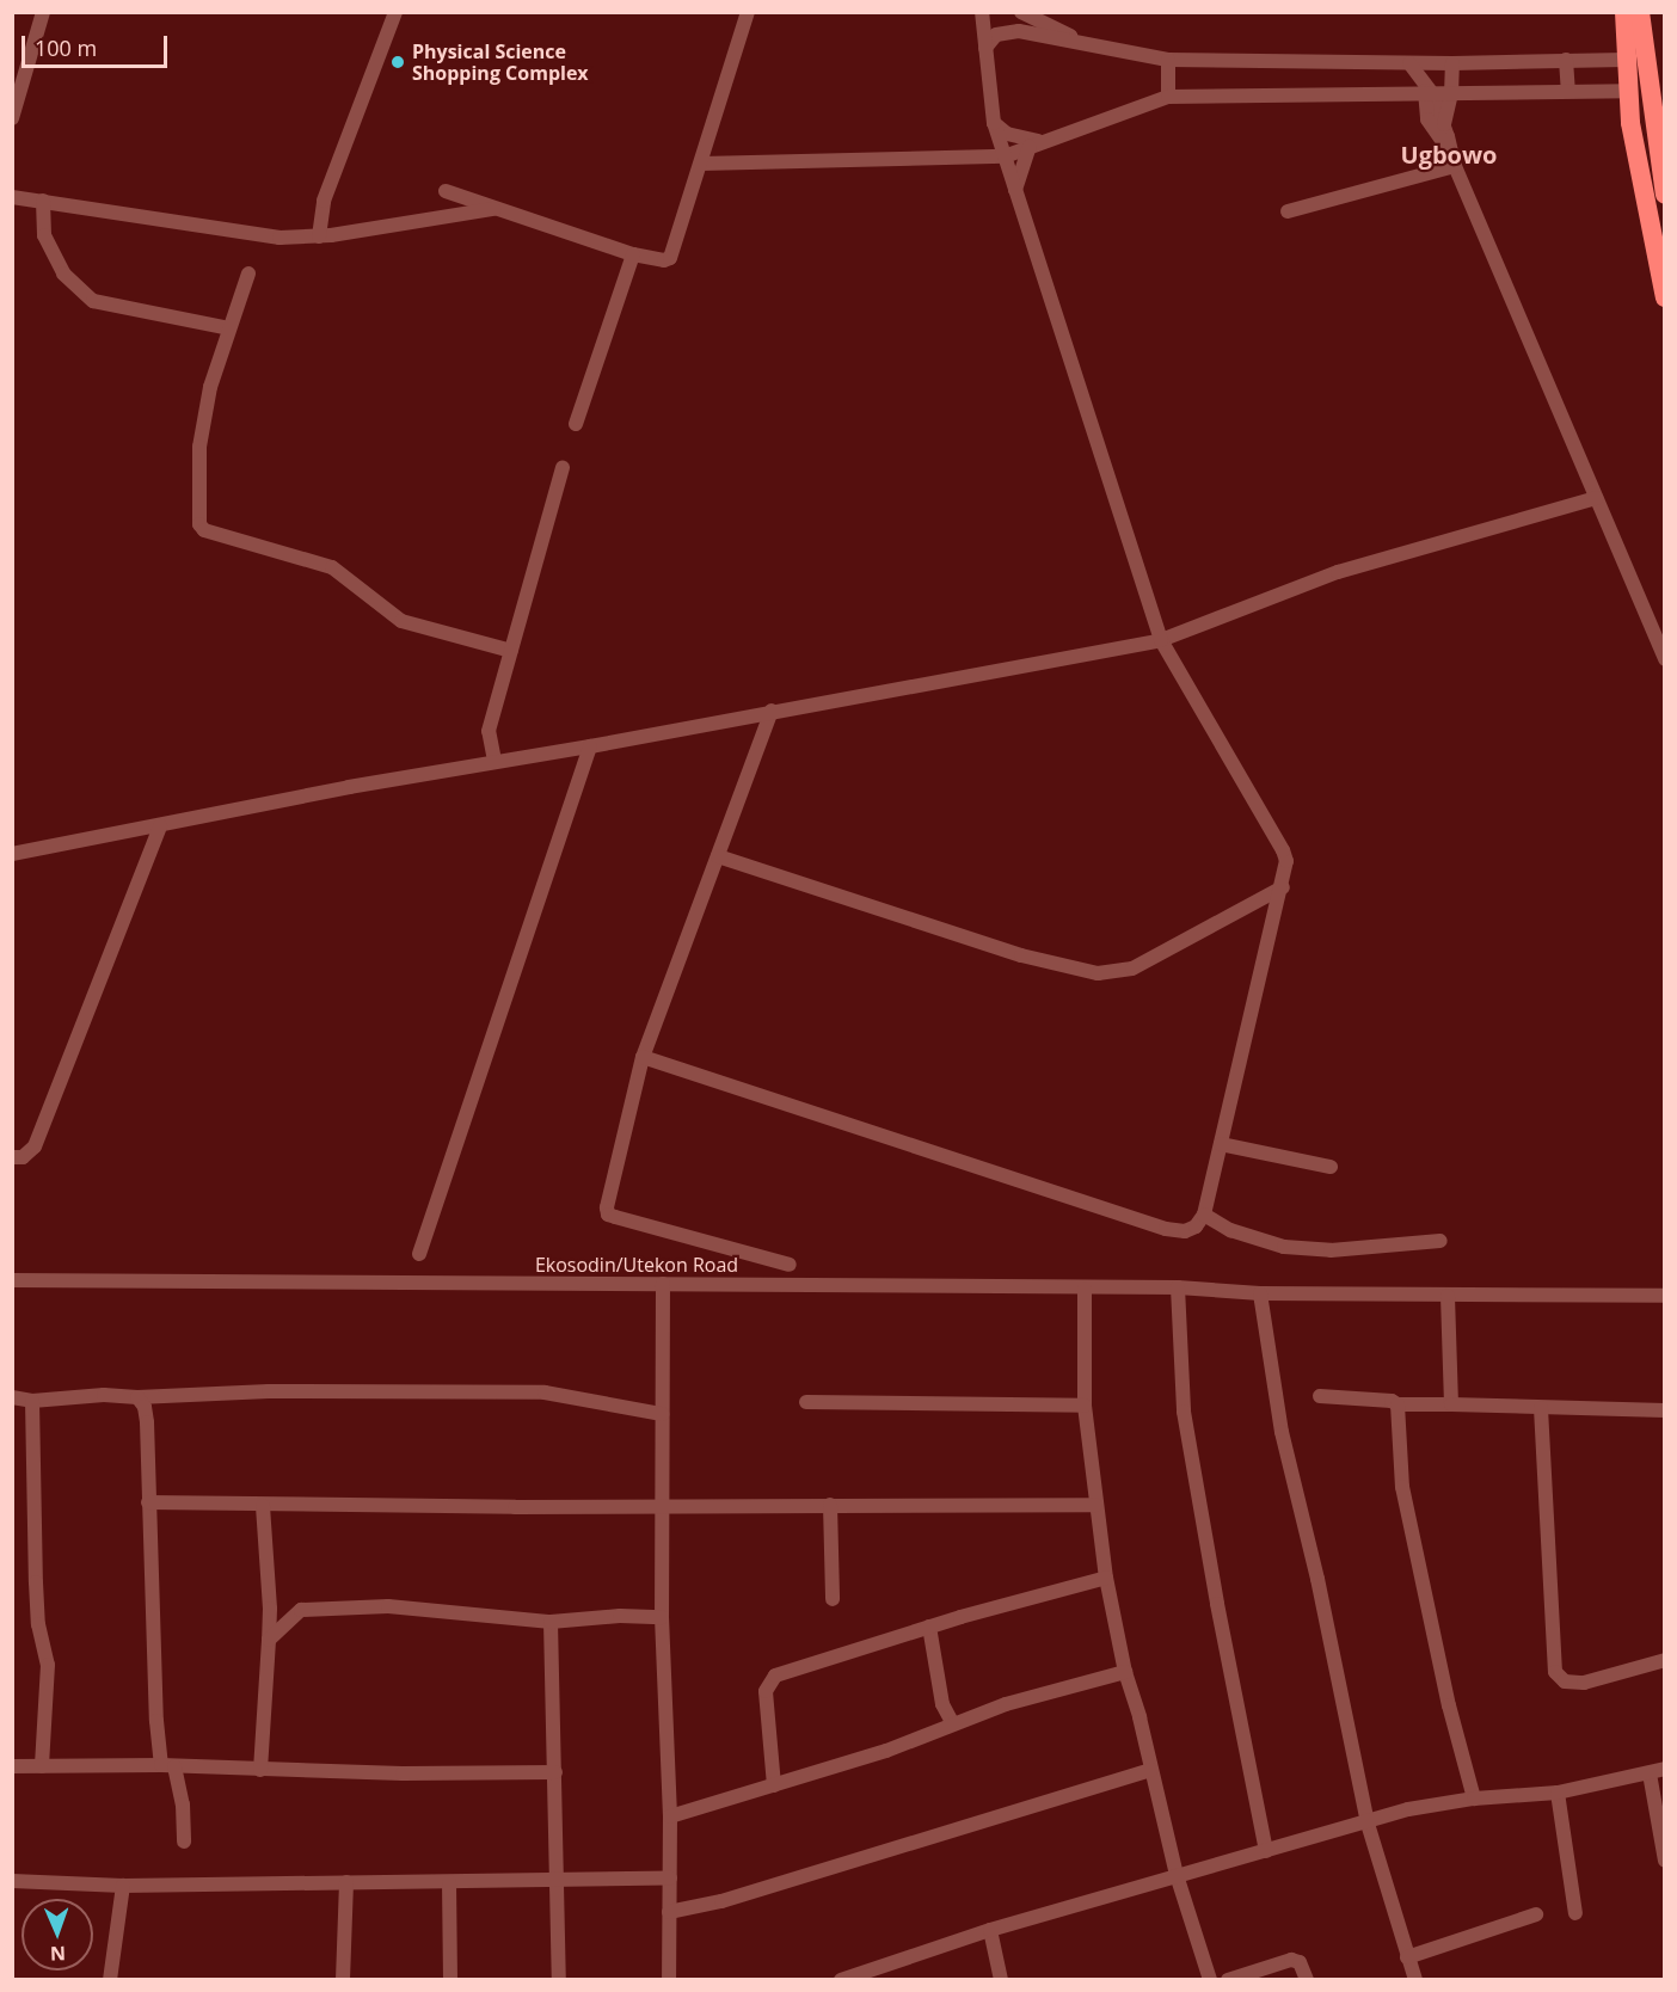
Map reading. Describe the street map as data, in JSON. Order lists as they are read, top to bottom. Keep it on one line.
{"streets":{"street":["Ekosodin/Utekon Road"]},"districts":["Ugbowo"],"places":["Physical Science Shopping Complex"],"scale_bar":"100 m","north":"bottom"}
